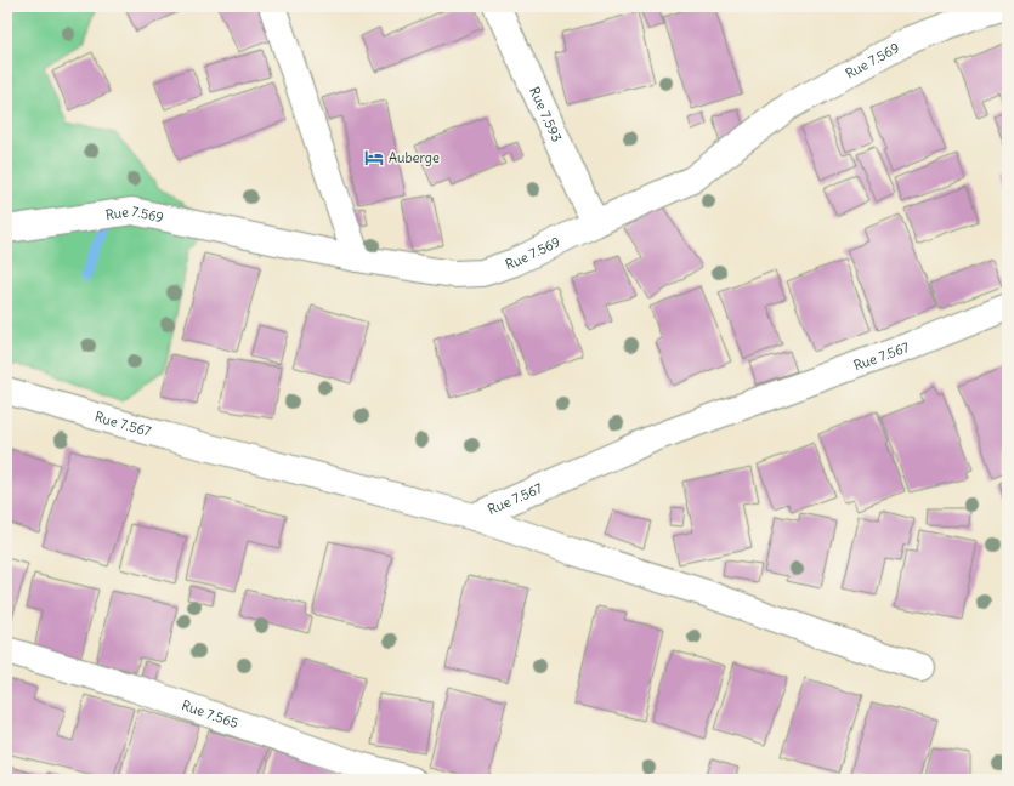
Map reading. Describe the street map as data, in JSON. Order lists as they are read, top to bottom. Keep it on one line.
{"streets":{"street":["Rue 7.569","Rue 7.593","Rue 7.567","Rue 7.565"]},"crossings":[["Rue 7.569","Rue 7.593"]],"places":{"hotel":["Auberge"]}}
